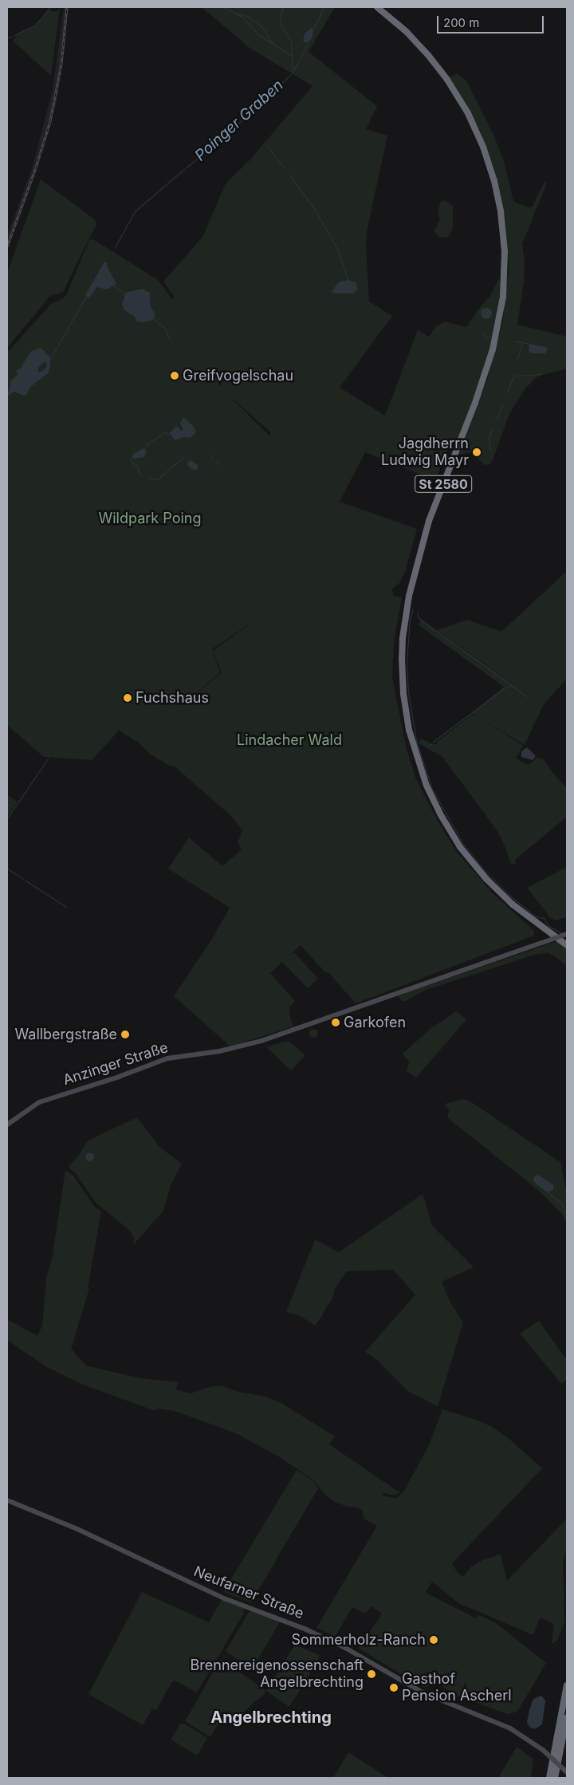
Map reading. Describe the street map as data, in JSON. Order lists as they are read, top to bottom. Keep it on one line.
{"streets":{"highway":["St 2580"],"street":["Anzinger Straße","Neufarner Straße"]},"districts":["Angelbrechting"],"water":["Poinger Graben"],"parks":["Wildpark Poing","Lindacher Wald"],"places":["Greifvogelschau","Jagdherrn Ludwig Mayr","Fuchshaus","Garkofen","Wallbergstraße","Sommerholz-Ranch","Brennereigenossenschaft Angelbrechting","Gasthof Pension Ascherl"],"scale_bar":"200 m"}
